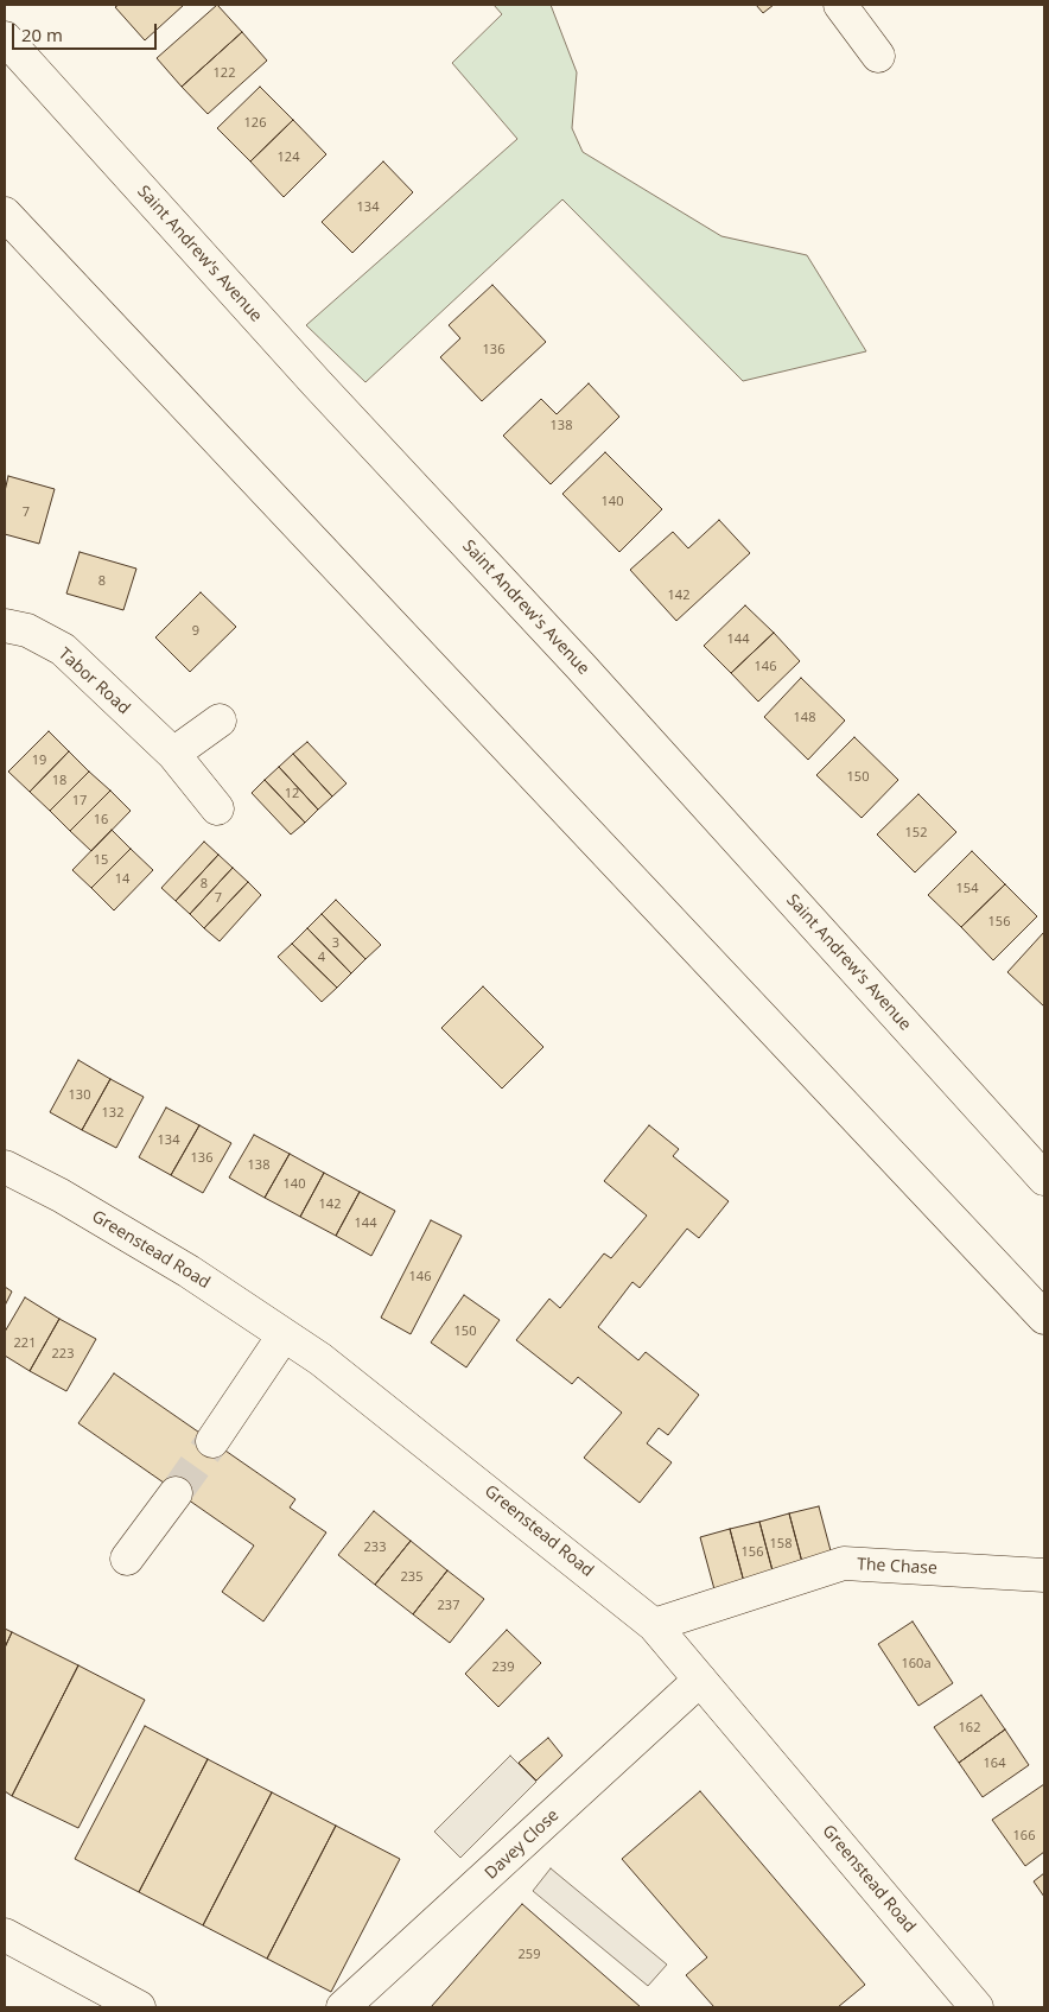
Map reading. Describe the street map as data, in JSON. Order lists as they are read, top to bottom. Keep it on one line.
{"streets":{"street":["Saint Andrew's Avenue","Tabor Road","Greenstead Road","The Chase","Davey Close"]},"crossings":[["Greenstead Road","The Chase"],["Greenstead Road","Davey Close"]],"house_numbers":["122","126","124","134","136","138","140","7","8","142","9","144","146","148","19","150","18","12","17","16","152","15","14","8","154","7","156","3","4","130","132","134","136","138","140","142","144","146","150","221","223","158","233","156","235","237","160a","239","162","164","166","259"],"scale_bar":"20 m"}
